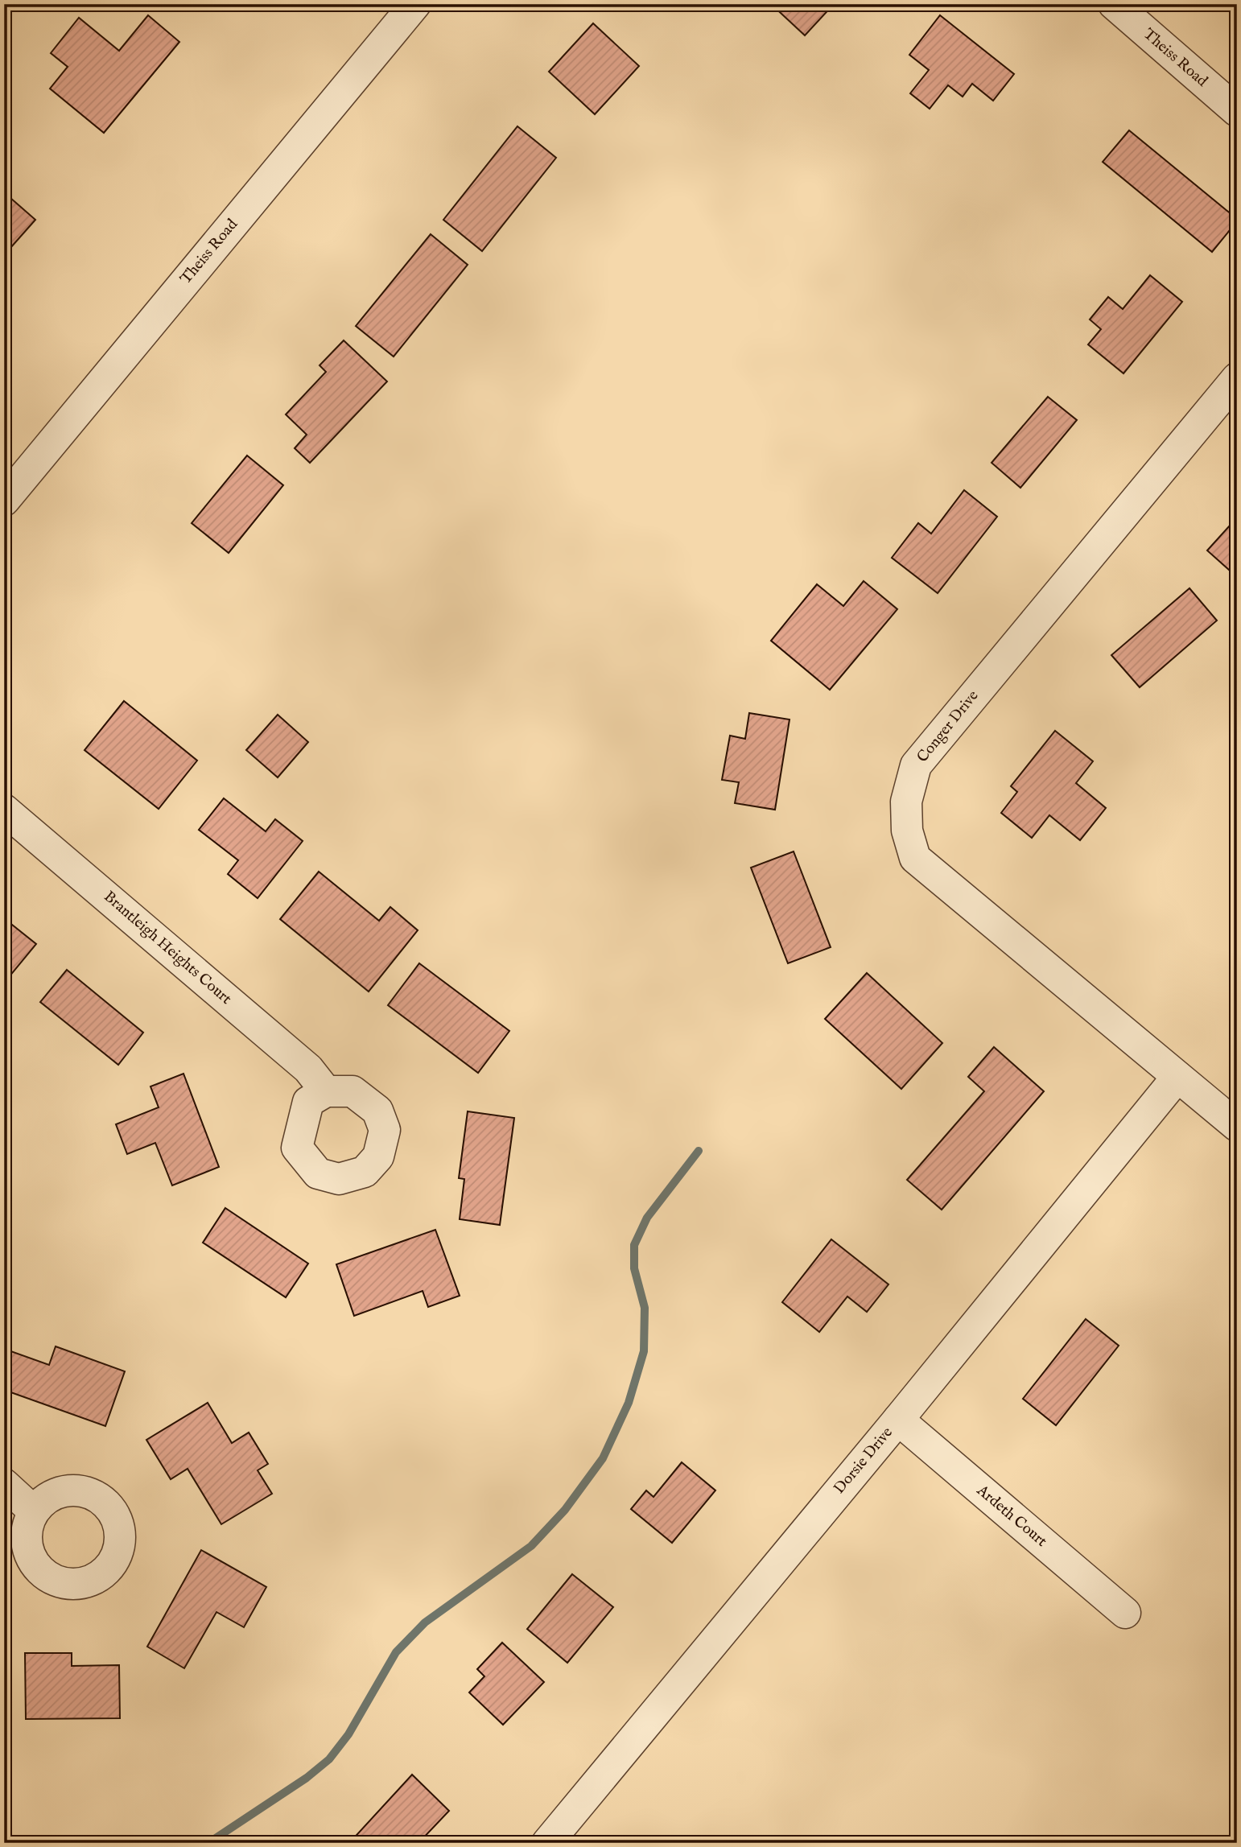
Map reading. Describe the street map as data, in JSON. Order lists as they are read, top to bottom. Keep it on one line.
{"streets":{"street":["Theiss Road","Conger Drive","Brantleigh Heights Court","Dorsie Drive","Ardeth Court"]},"crossings":[["Conger Drive","Dorsie Drive"],["Dorsie Drive","Ardeth Court"]]}
